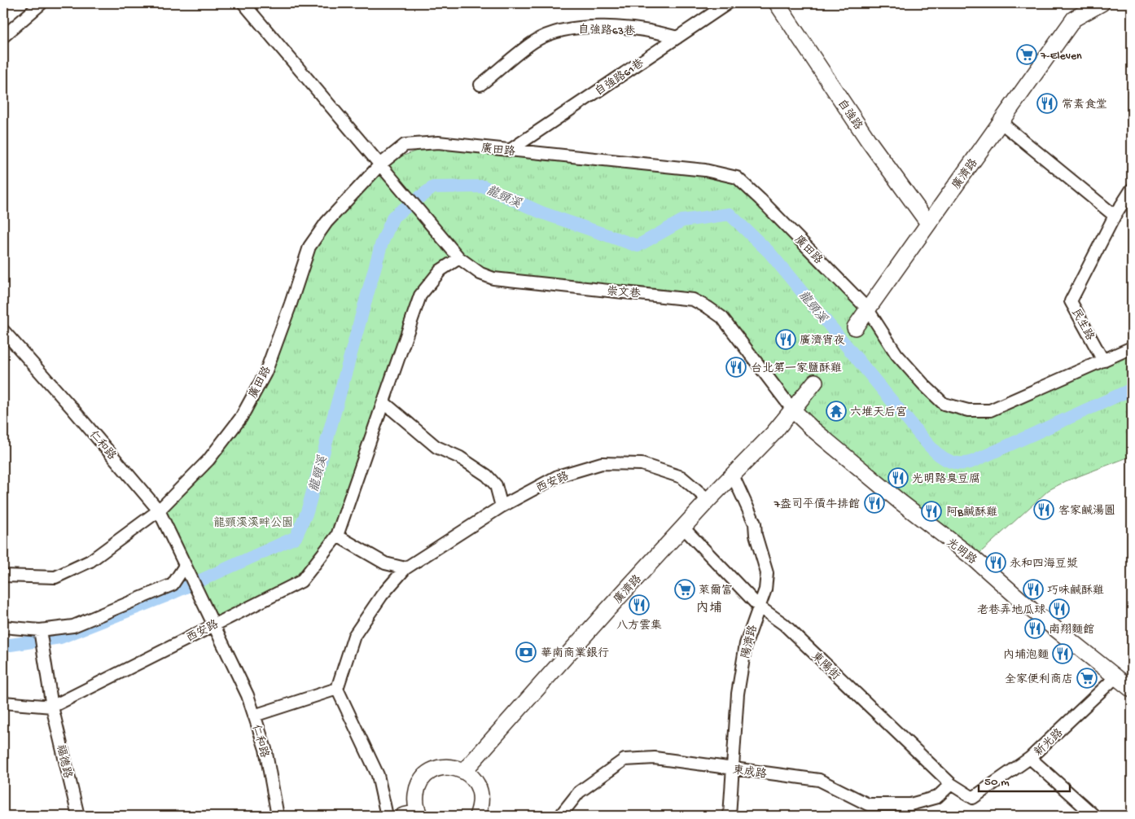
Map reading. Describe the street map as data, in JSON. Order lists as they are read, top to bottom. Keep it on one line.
{"streets":{"main road":["自強路","廣濟路","光明路"],"street":["自強路63巷","自強路61巷","廣田路","崇文巷","民生路","仁和路","西安路","陽濟路","東陽街","新光路","福德路","東成路"]},"crossings":[["自強路63巷","自強路61巷"],["自強路61巷","廣田路"],["自強路","廣濟路"],["廣田路","廣濟路"],["廣田路","崇文巷"],["廣田路","民生路"],["廣田路","仁和路"],["廣濟路","崇文巷"],["廣濟路","西安路"],["廣濟路","光明路"],["廣濟路","陽濟路"],["廣濟路","東陽街"],["崇文巷","西安路"],["崇文巷","光明路"],["仁和路","西安路"],["西安路","福德路"],["光明路","新光路"],["陽濟路","東陽街"],["陽濟路","東成路"],["東陽街","新光路"],["東陽街","東成路"]],"districts":["內埔"],"water":["龍頸溪"],"parks":["龍頸溪溪畔公園"],"places":{"supermarket":["7-Eleven","萊爾富","全家便利商店"],"restaurant":["常素食堂","廣濟宵夜","台北第一家鹽酥雞","光明路臭豆腐","7盎司平價牛排館","客家鹹湯圓","阿B鹹酥雞","永和四海豆漿","巧味鹹酥雞","八方雲集","老巷弄地瓜球","南翔麵館","內埔泡麵"],"temple":["六堆天后宮"],"bank":["華南商業銀行"]},"scale_bar":"50 m"}
